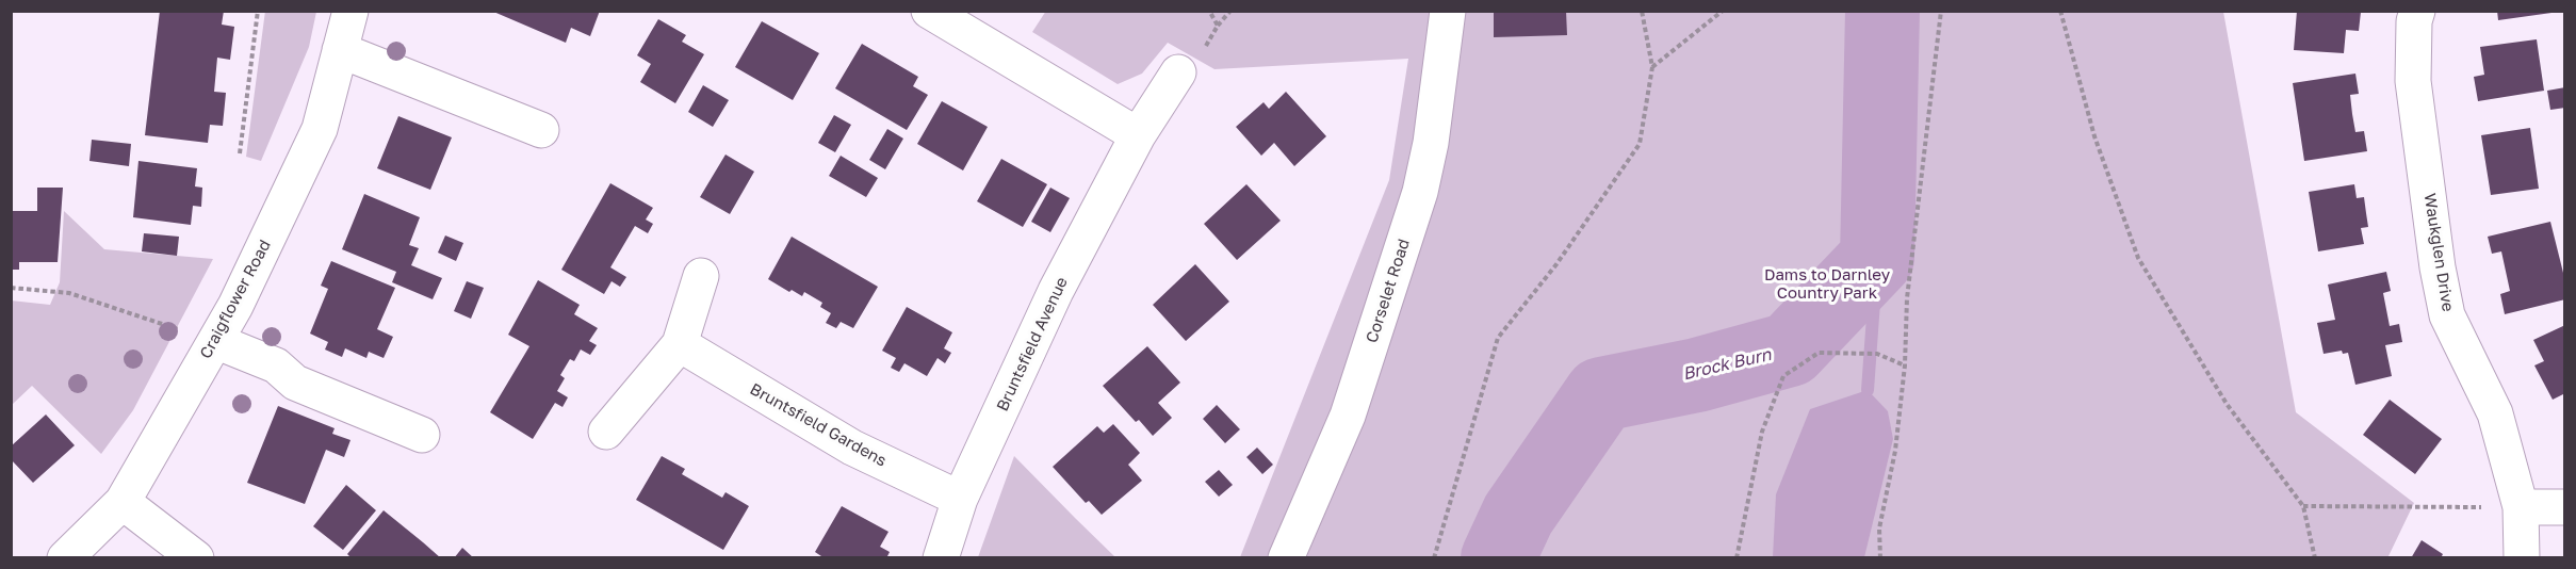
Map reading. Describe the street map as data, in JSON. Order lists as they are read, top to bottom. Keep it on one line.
{"streets":{"street":["Waukglen Drive","Corselet Road","Craigflower Road","Bruntsfield Avenue","Bruntsfield Gardens"]},"crossings":[["Bruntsfield Avenue","Bruntsfield Gardens"]],"water":["Brock Burn"],"parks":["Dams to Darnley Country Park"]}
